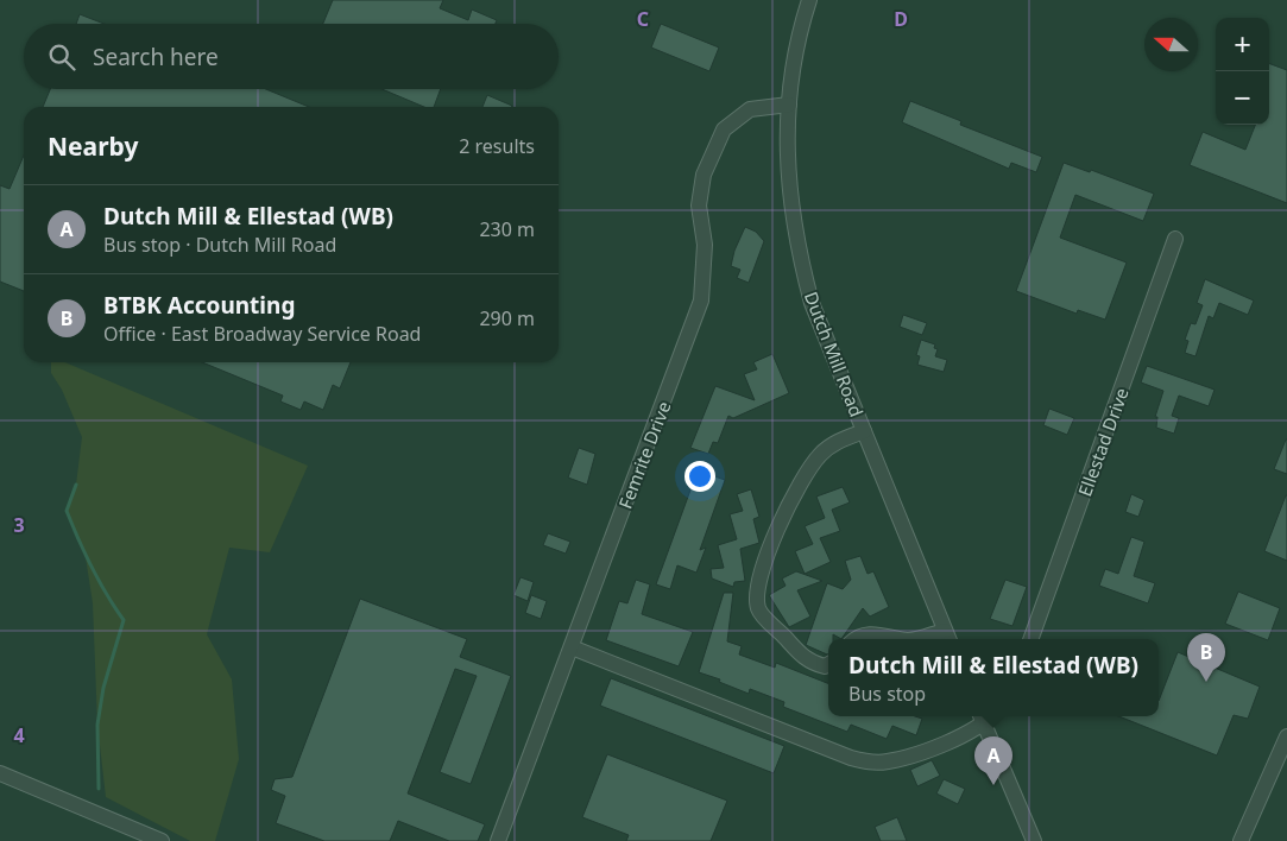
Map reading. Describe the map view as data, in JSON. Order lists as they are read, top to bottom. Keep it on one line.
{"streets":{"street":["Dutch Mill Road","Ellestad Drive","Femrite Drive"]},"crossings":[["Dutch Mill Road","Femrite Drive"]],"north":"left","page":{"map_buttons":["+","−"],"search":"Search here","heading":["Nearby","2 results"],"list":[{"mark":"A","name":"Dutch Mill & Ellestad (WB)","note":"Bus stop · Dutch Mill Road","value":"230 m"},{"mark":"B","name":"BTBK Accounting","note":"Office · East Broadway Service Road","value":"290 m"}],"pins":["B","A"],"popup":["Dutch Mill & Ellestad (WB)","Bus stop"]},"grid":{"columns":["C","D"],"rows":["3","4"]}}
